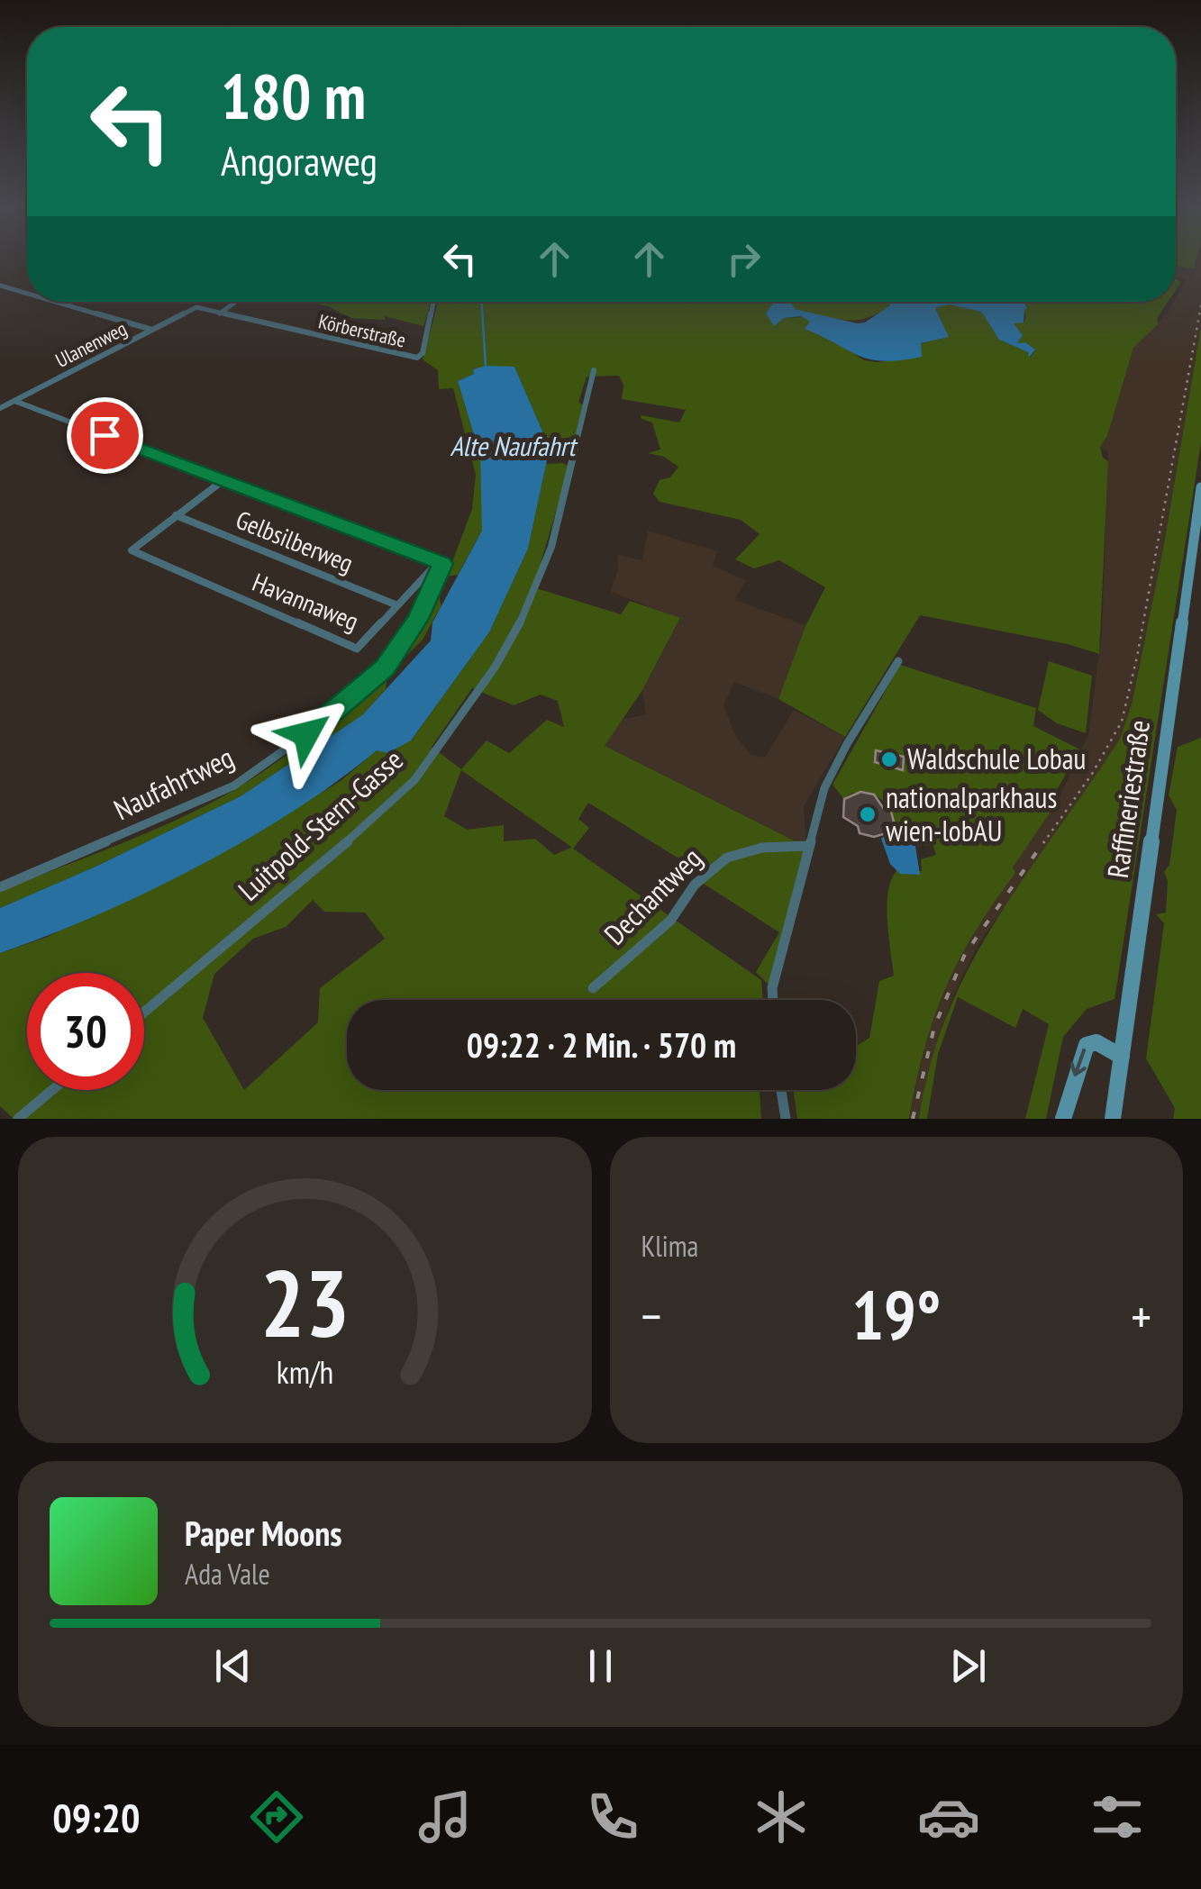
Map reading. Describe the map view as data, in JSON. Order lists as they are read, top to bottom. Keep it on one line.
{"streets":{"street":["Körberstraße","Ulanenweg","Gelbsilberweg","Havannaweg","Naufahrtweg","Raffineriestraße","Luitpold-Stern-Gasse","Dechantweg"]},"crossings":[["Körberstraße","Ulanenweg"],["Gelbsilberweg","Havannaweg"],["Havannaweg","Naufahrtweg"]],"water":["Alte Naufahrt"],"places":["Waldschule Lobau","nationalparkhaus wien-lobAU"],"page":{"turn":["180 m","Angoraweg"],"limit":"30","trip":"09:22 · 2 Min. · 570 m","tile":"Klima","heat":["−","19°","+"],"song":["Paper Moons","Ada Vale"],"tabs":"09:20","gauge":["23","km/h"]}}
